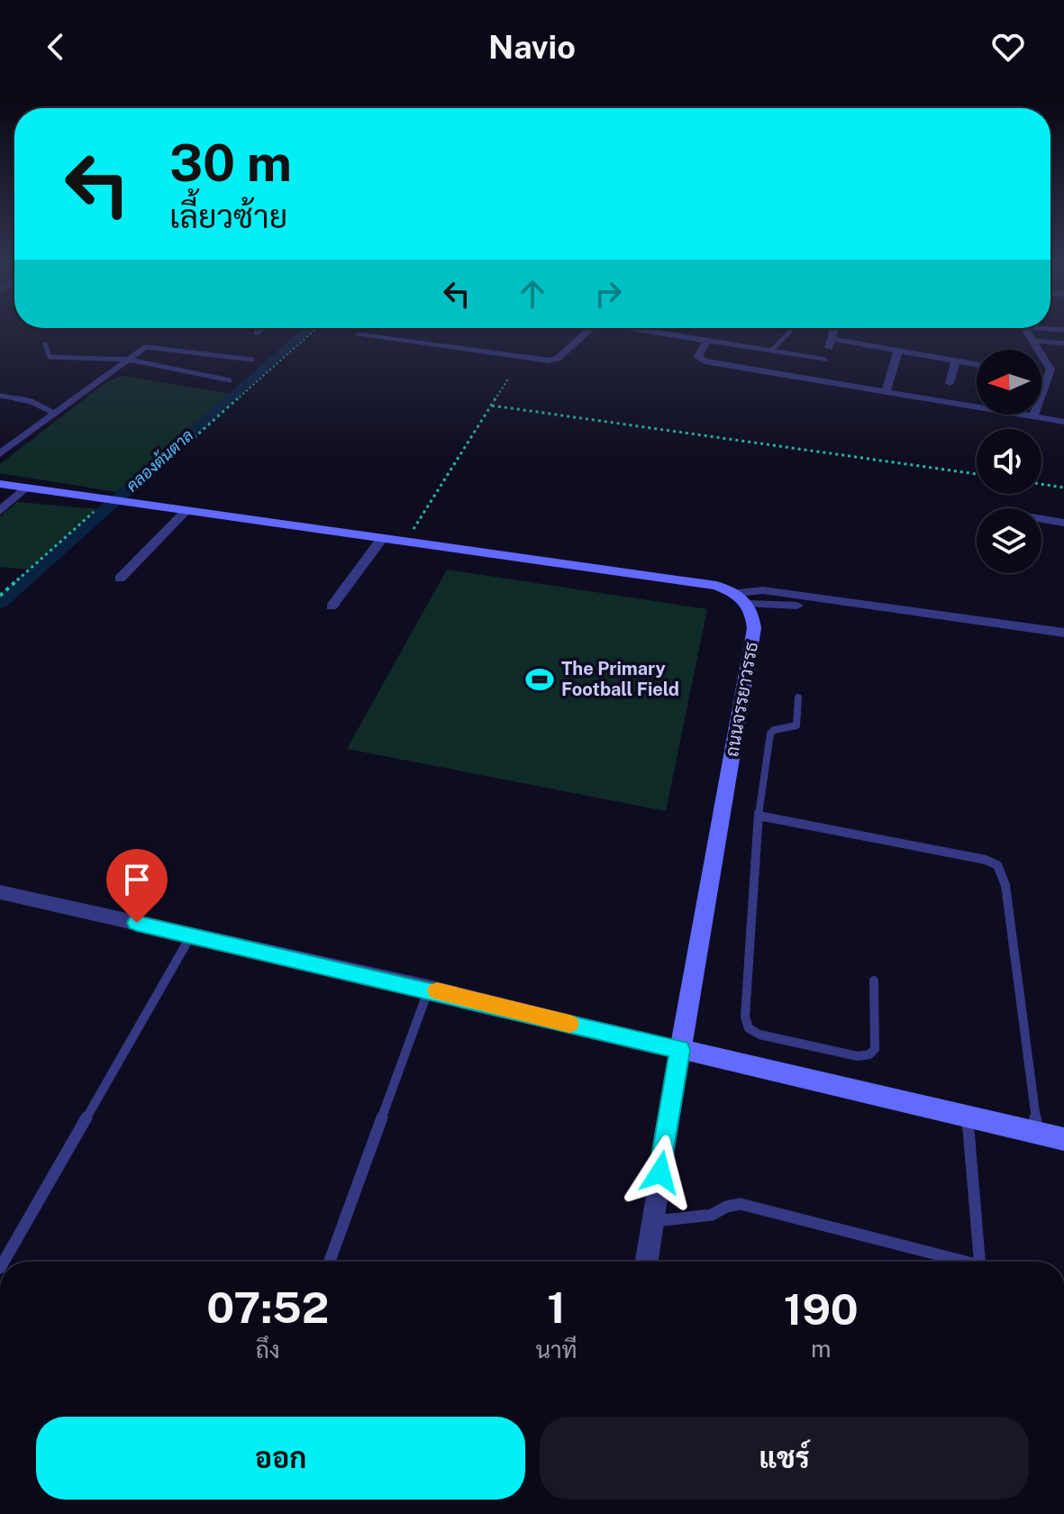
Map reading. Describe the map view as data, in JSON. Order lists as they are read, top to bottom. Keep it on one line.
{"streets":{"main road":["ถนนจรรยาวรรธ"]},"water":["คลองต้นตาล"],"places":{"sports":["The Primary Football Field"]},"north":"left","page":{"header":"Navio","turn":["30 m","เลี้ยวซ้าย"],"eta":["07:52","ถึง","1","นาที","190","m"],"buttons":["ออก","แชร์"]}}
